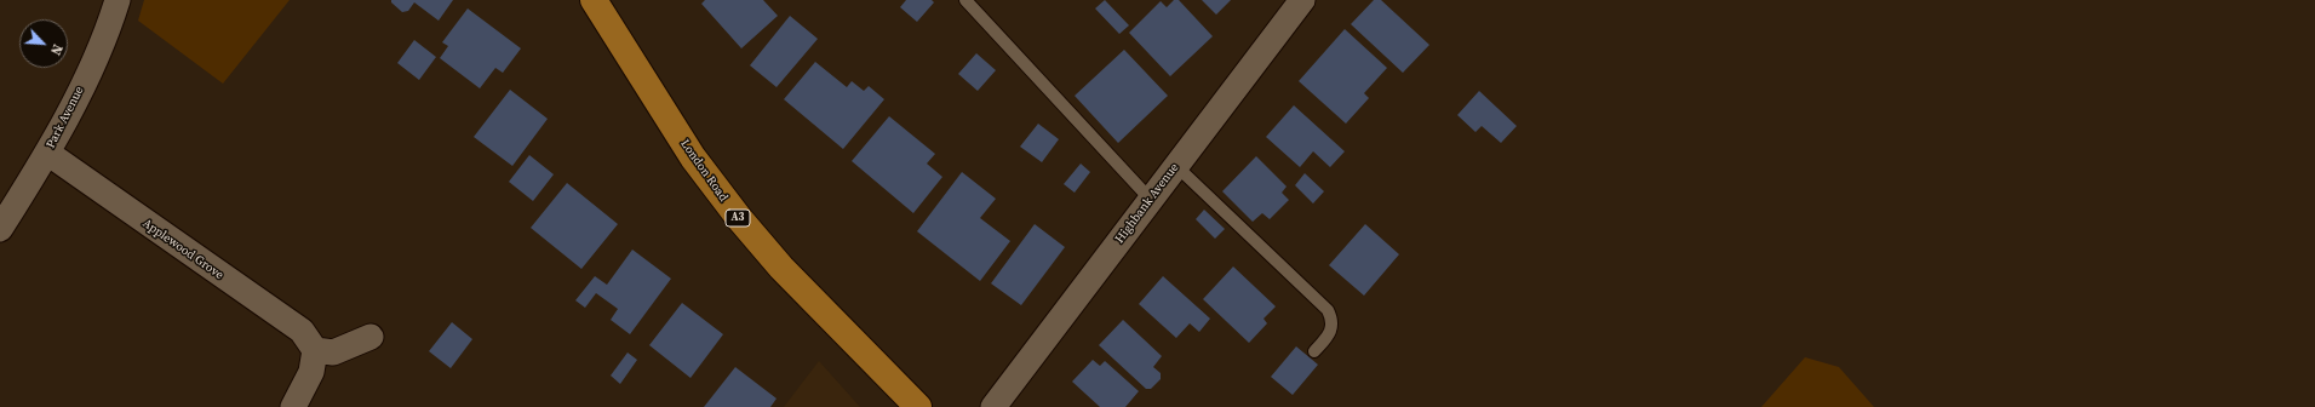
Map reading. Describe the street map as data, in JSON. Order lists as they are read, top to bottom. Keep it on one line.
{"streets":{"main road":["London Road","A3"],"street":["Park Avenue","Highbank Avenue","Applewood Grove"]},"crossings":[["Park Avenue","Applewood Grove"]],"north":"bottom right"}
